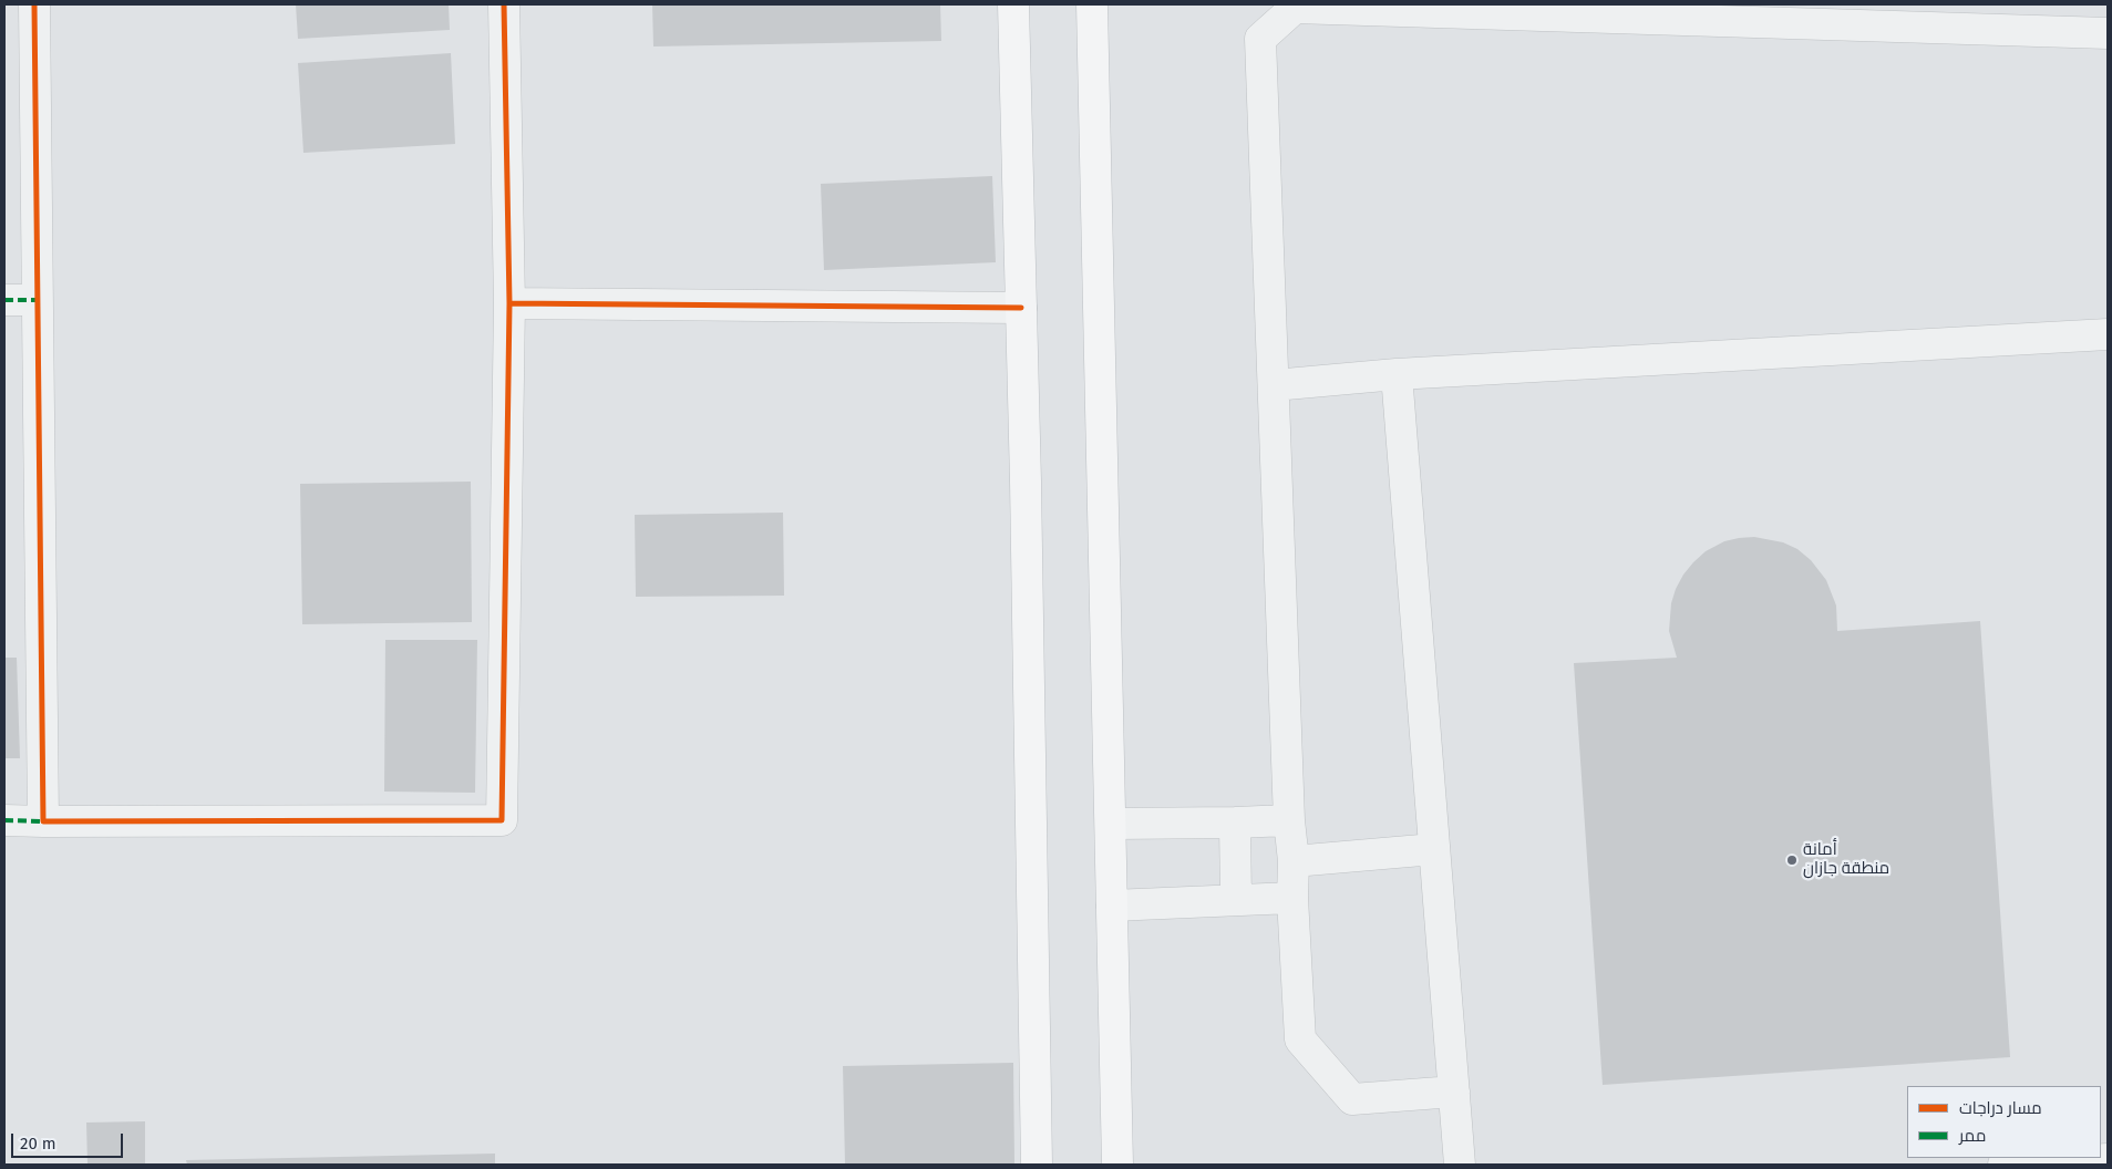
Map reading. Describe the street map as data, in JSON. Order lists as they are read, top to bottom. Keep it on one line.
{"places":["أمانة منطقة جازان"],"legend":["مسار دراجات","ممر"],"scale_bar":"20 m"}
